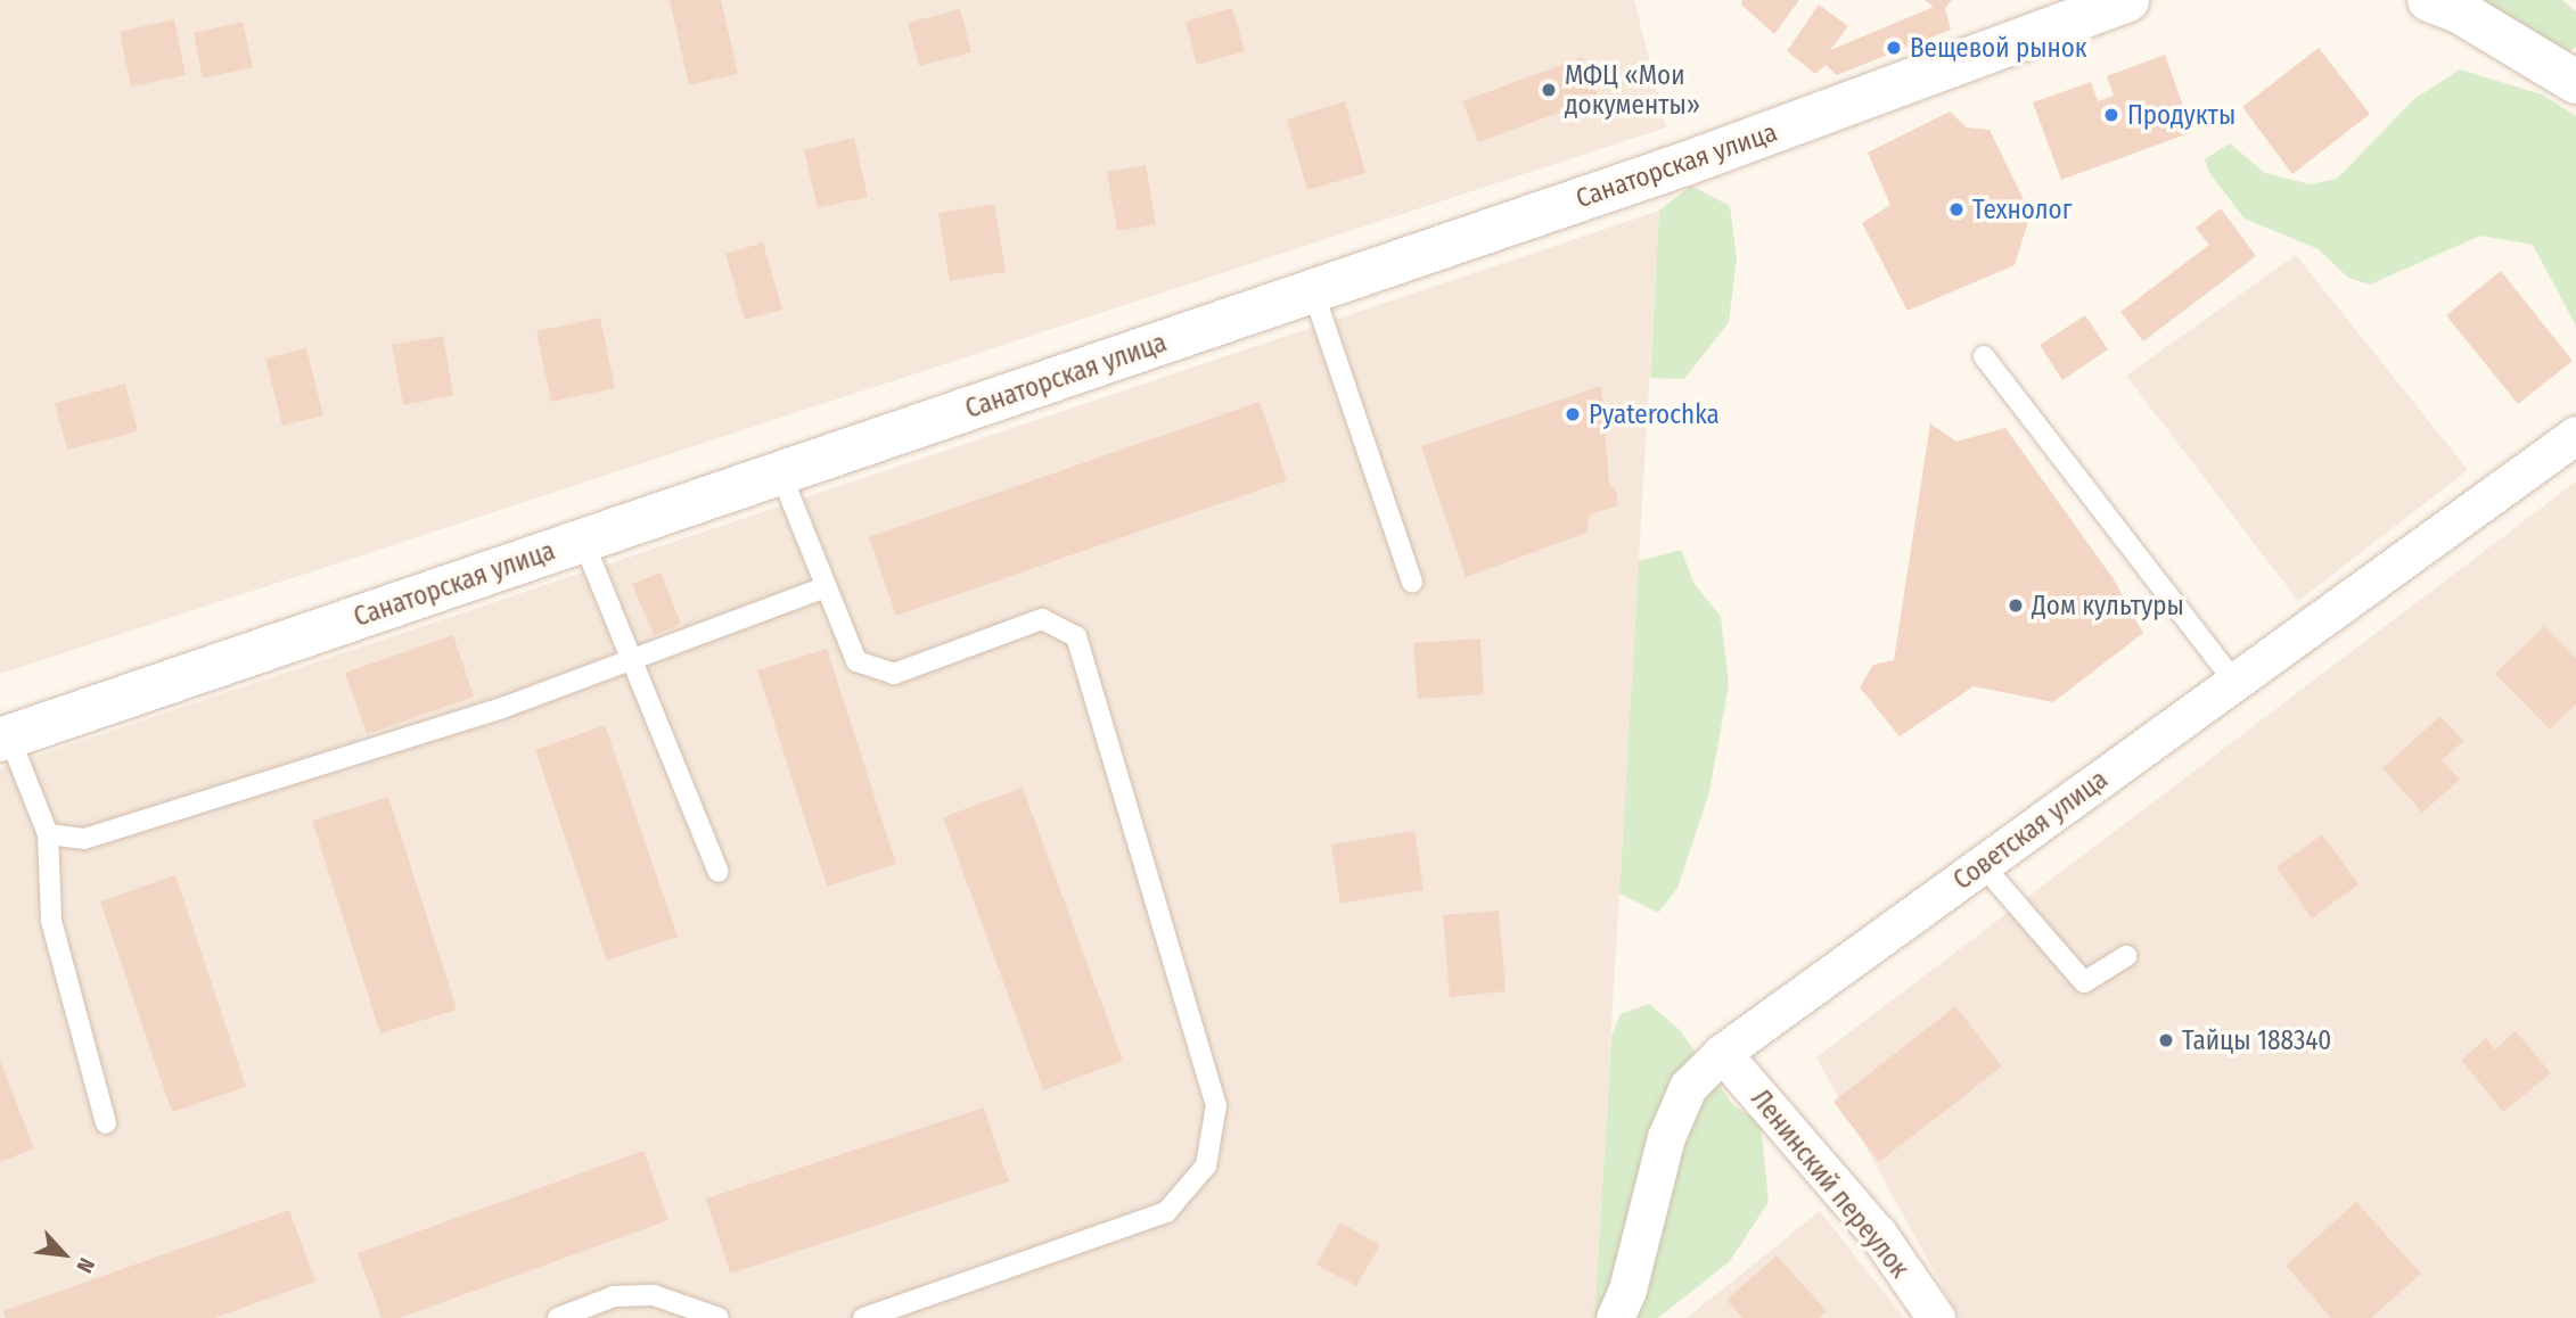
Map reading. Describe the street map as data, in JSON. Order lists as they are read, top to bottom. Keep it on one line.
{"streets":{"street":["Санаторская улица","Советская улица","Ленинский переулок"]},"crossings":[["Советская улица","Ленинский переулок"]],"places":["Вещевой рынок","МФЦ «Мои документы»","Продукты","Технолог","Pyaterochka","Дом культуры","Тайцы 188340"],"north":"bottom right"}
